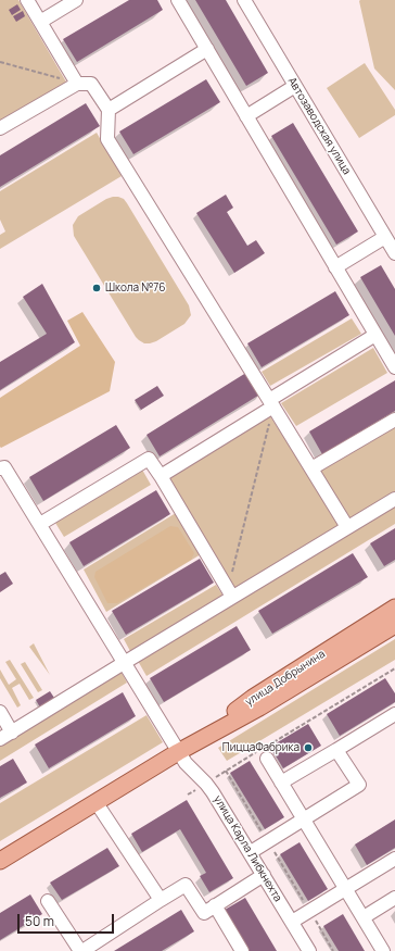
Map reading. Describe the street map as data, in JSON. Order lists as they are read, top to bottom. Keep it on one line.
{"streets":{"main road":["улица Добрынина"],"street":["Автозаводская улица","улица Карла Либкнехта"]},"crossings":[["улица Добрынина","улица Карла Либкнехта"]],"places":["Школа №76","ПиццаФабрика"],"scale_bar":"50 m"}
